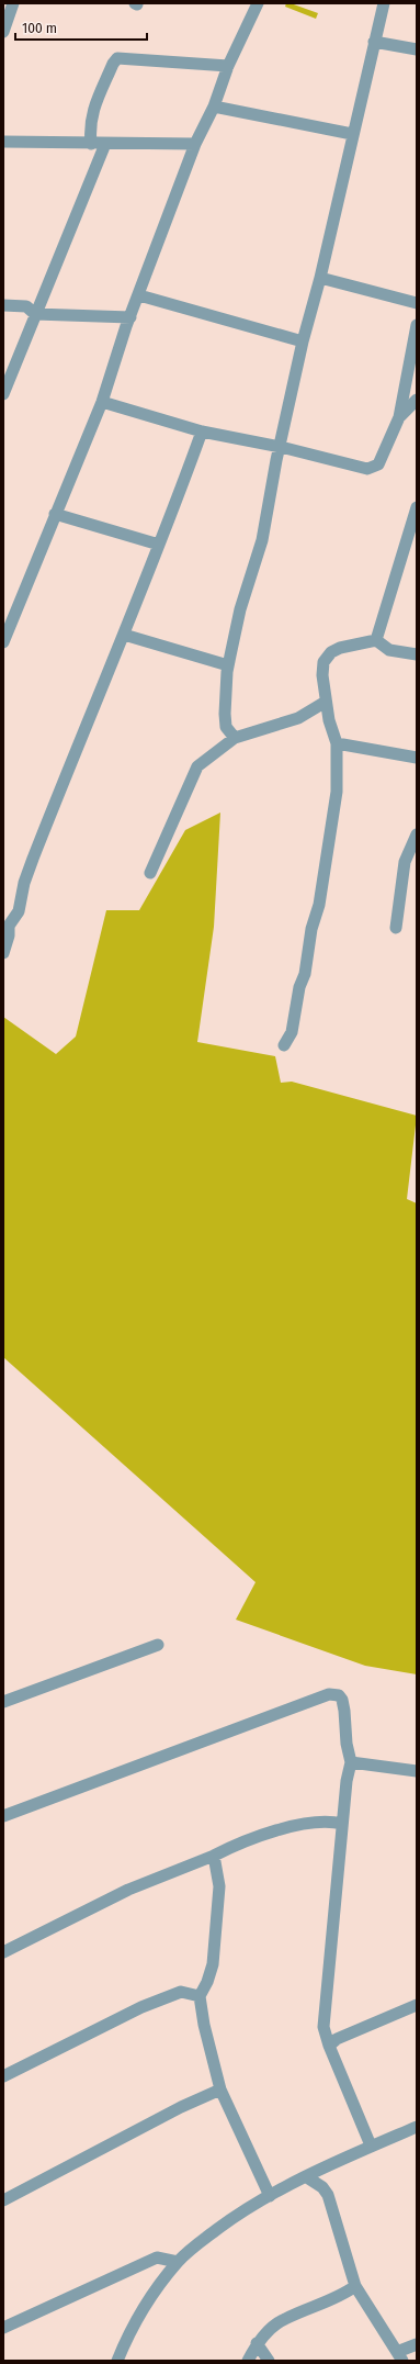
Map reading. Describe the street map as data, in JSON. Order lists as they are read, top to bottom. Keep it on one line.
{"scale_bar":"100 m"}
